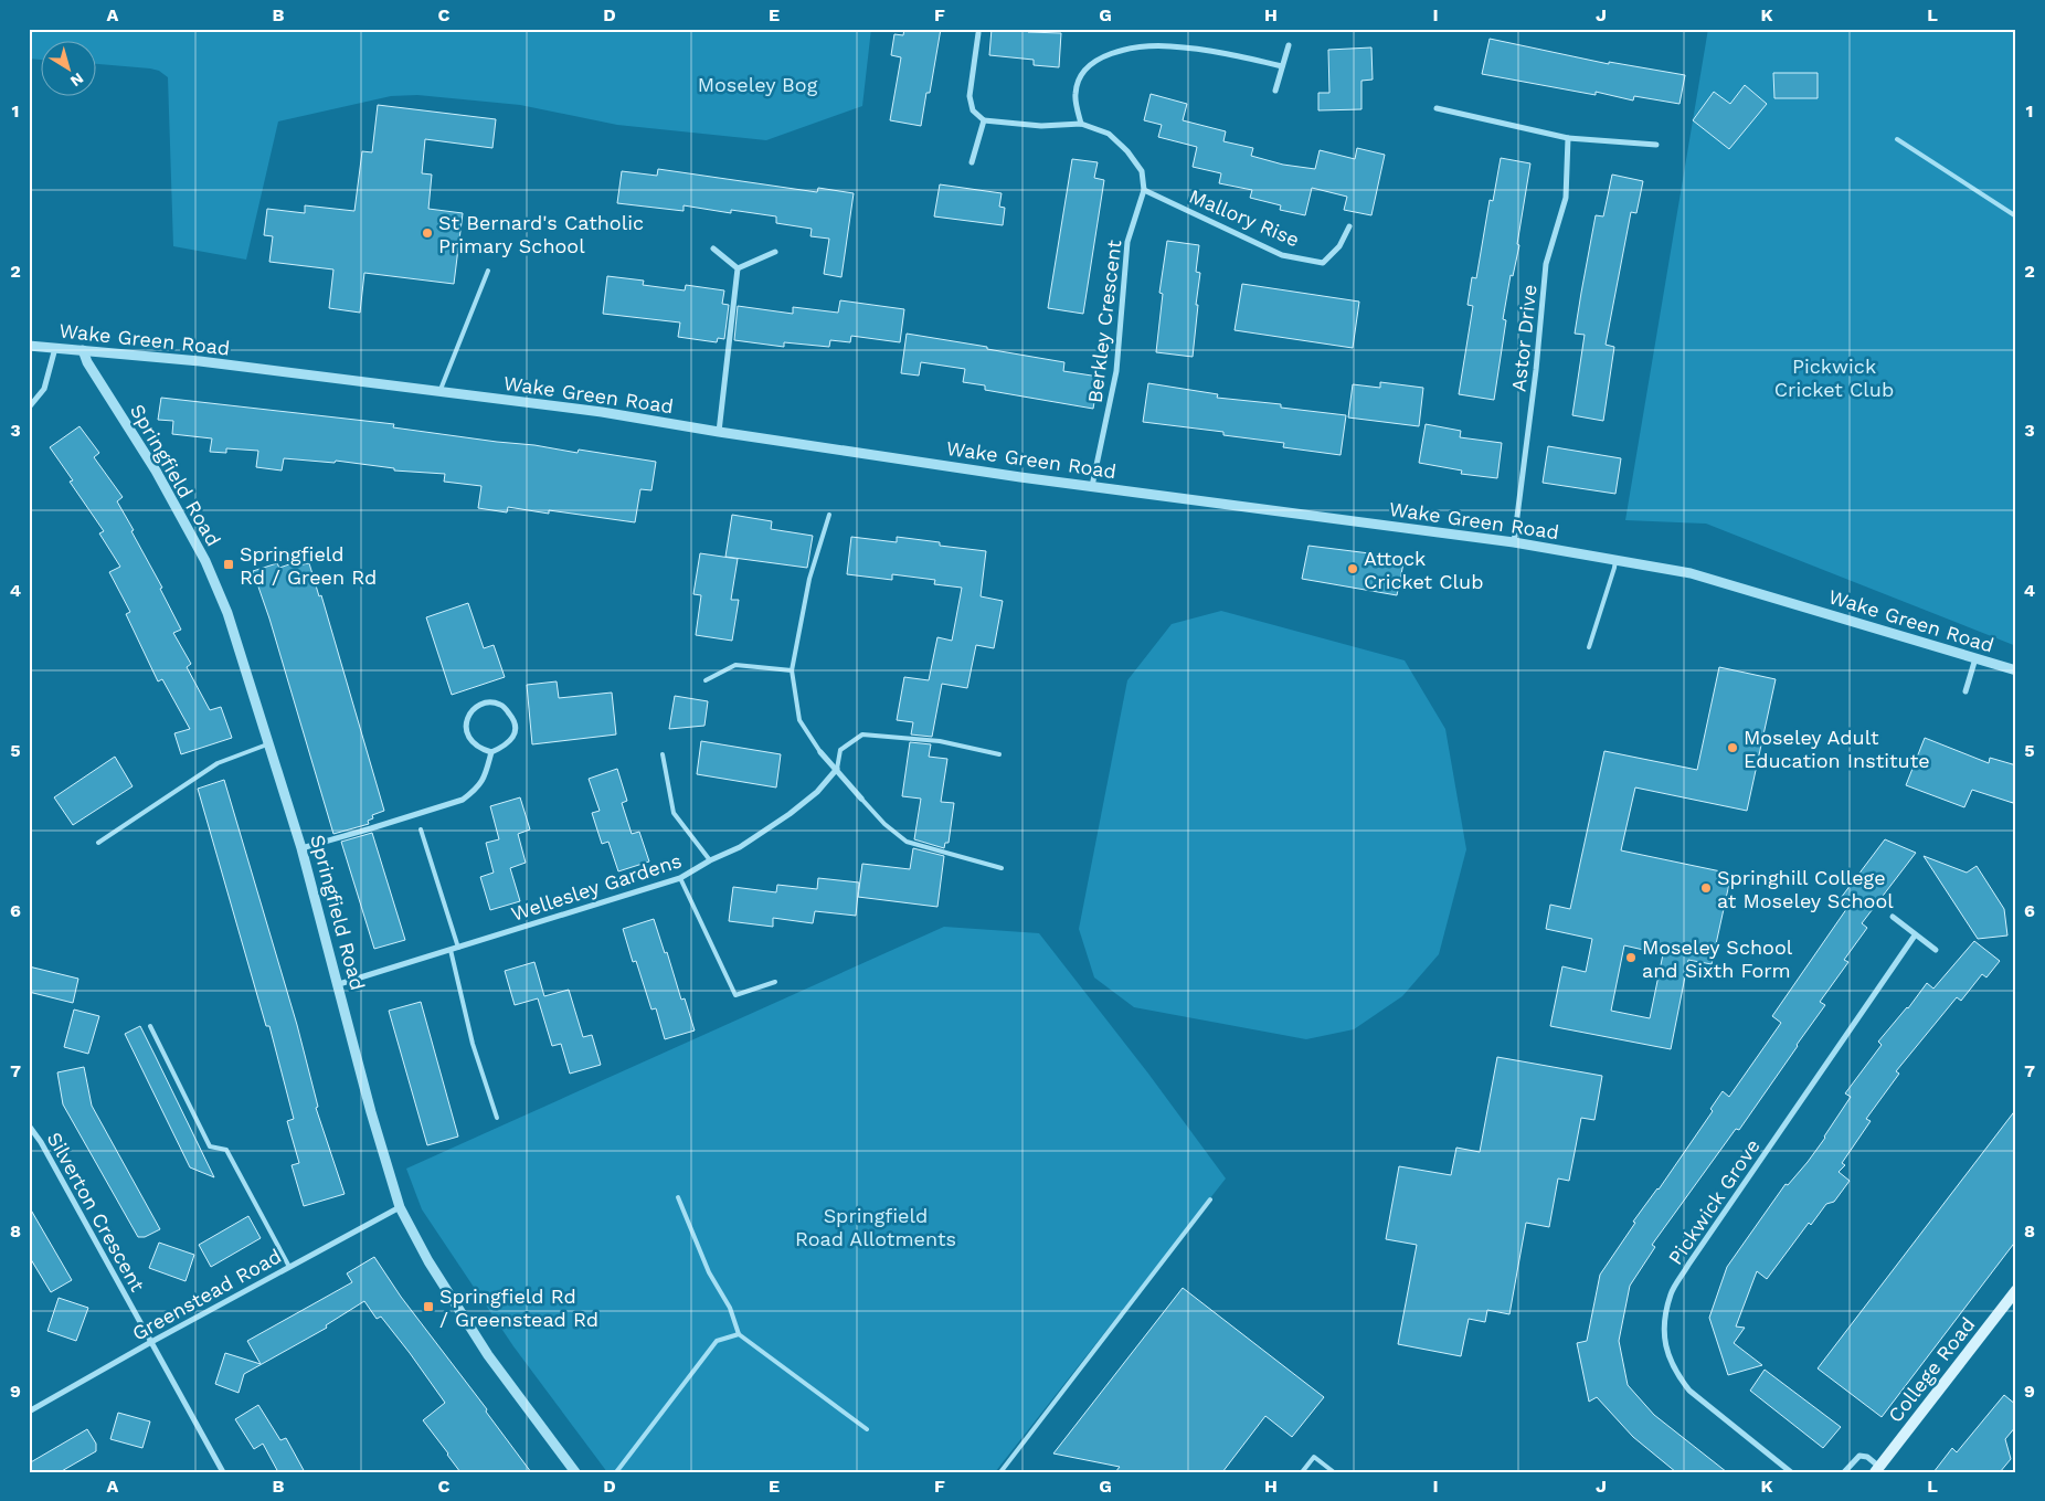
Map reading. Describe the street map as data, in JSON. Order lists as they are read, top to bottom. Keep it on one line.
{"streets":{"main road":["College Road"],"street":["Mallory Rise","Berkley Crescent","Astor Drive","Wake Green Road","Springfield Road","Wellesley Gardens","Pickwick Grove","Silverton Crescent","Greenstead Road"]},"crossings":[["Mallory Rise","Berkley Crescent"],["Berkley Crescent","Wake Green Road"],["Astor Drive","Wake Green Road"],["Wake Green Road","Springfield Road"],["Springfield Road","Wellesley Gardens"],["Springfield Road","Greenstead Road"],["Silverton Crescent","Greenstead Road"]],"parks":["Moseley Bog","Pickwick Cricket Club","Springfield Road Allotments"],"places":{"other":["St Bernard's Catholic Primary School","Attock Cricket Club","Moseley Adult Education Institute","Springhill College at Moseley School","Moseley School and Sixth Form"],"transit":["Springfield Rd / Green Rd","Springfield Rd / Greenstead Rd"]},"north":"bottom right","grid":{"columns":["A","B","C","D","E","F","G","H","I","J","K","L"],"rows":["1","2","3","4","5","6","7","8","9"]}}
